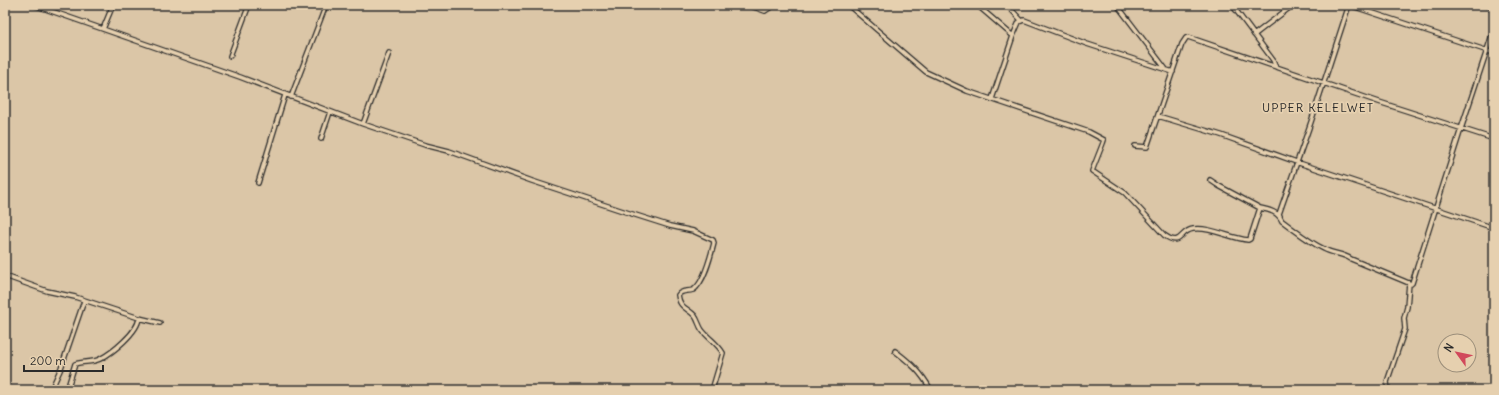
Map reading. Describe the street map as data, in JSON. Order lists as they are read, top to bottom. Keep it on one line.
{"districts":["UPPER KELELWET"],"scale_bar":"200 m","north":"top left"}
